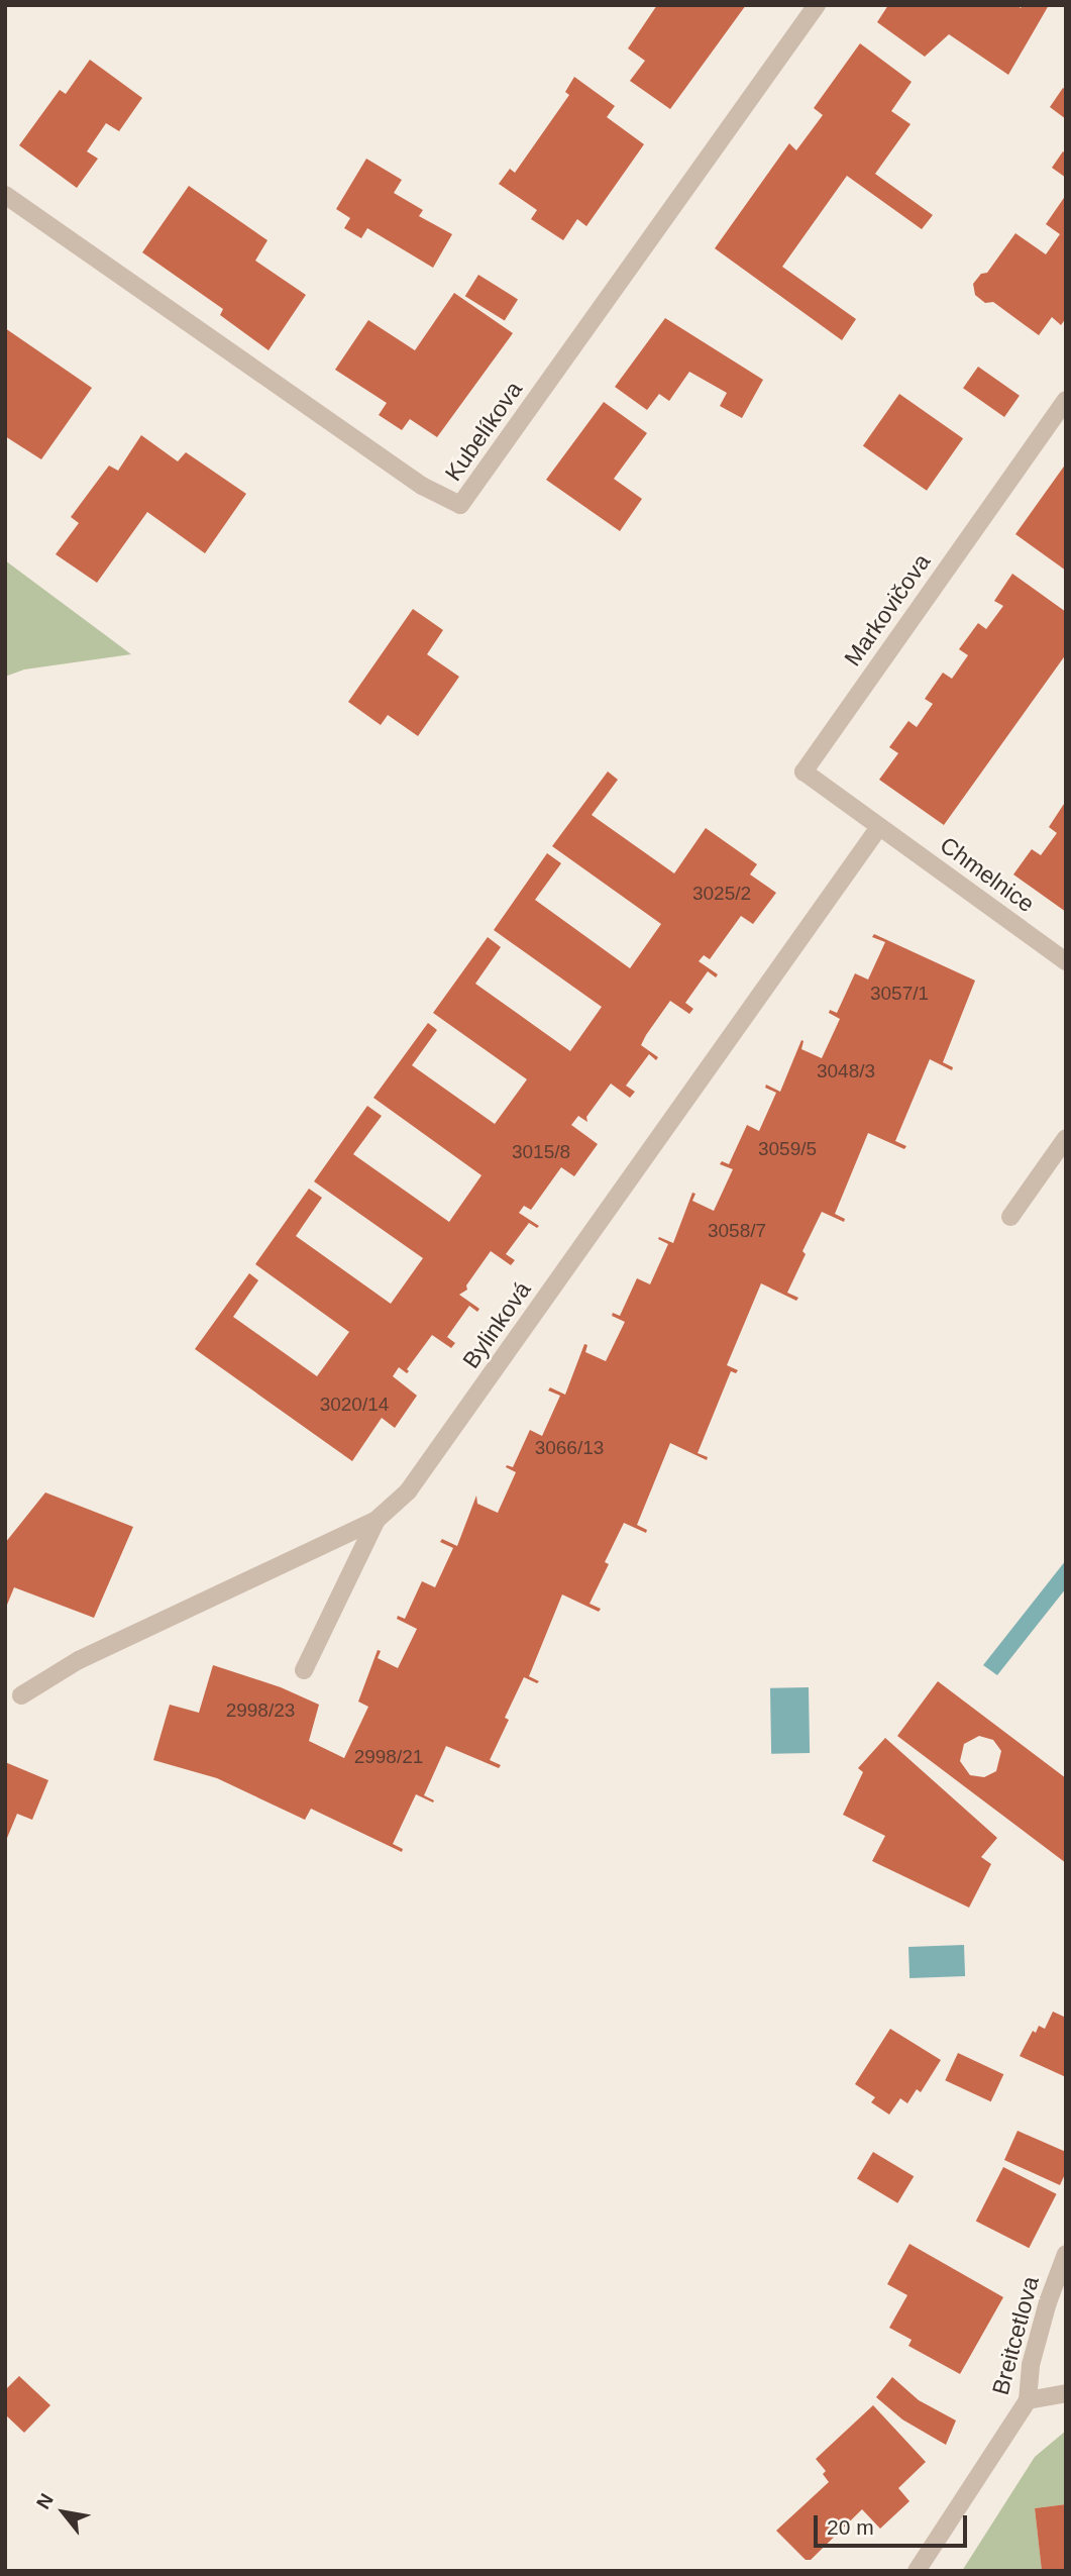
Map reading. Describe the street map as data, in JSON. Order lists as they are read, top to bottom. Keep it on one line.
{"streets":{"street":["Kubelíkova","Markovičova","Chmelnice","Bylinková","Breitcetlova"]},"crossings":[["Markovičova","Chmelnice"],["Markovičova","Bylinková"],["Chmelnice","Bylinková"]],"house_numbers":["3025/2","3057/1","3048/3","3059/5","3015/8","3058/7","3020/14","3066/13","2998/23","2998/21"],"scale_bar":"20 m","north":"top left"}
